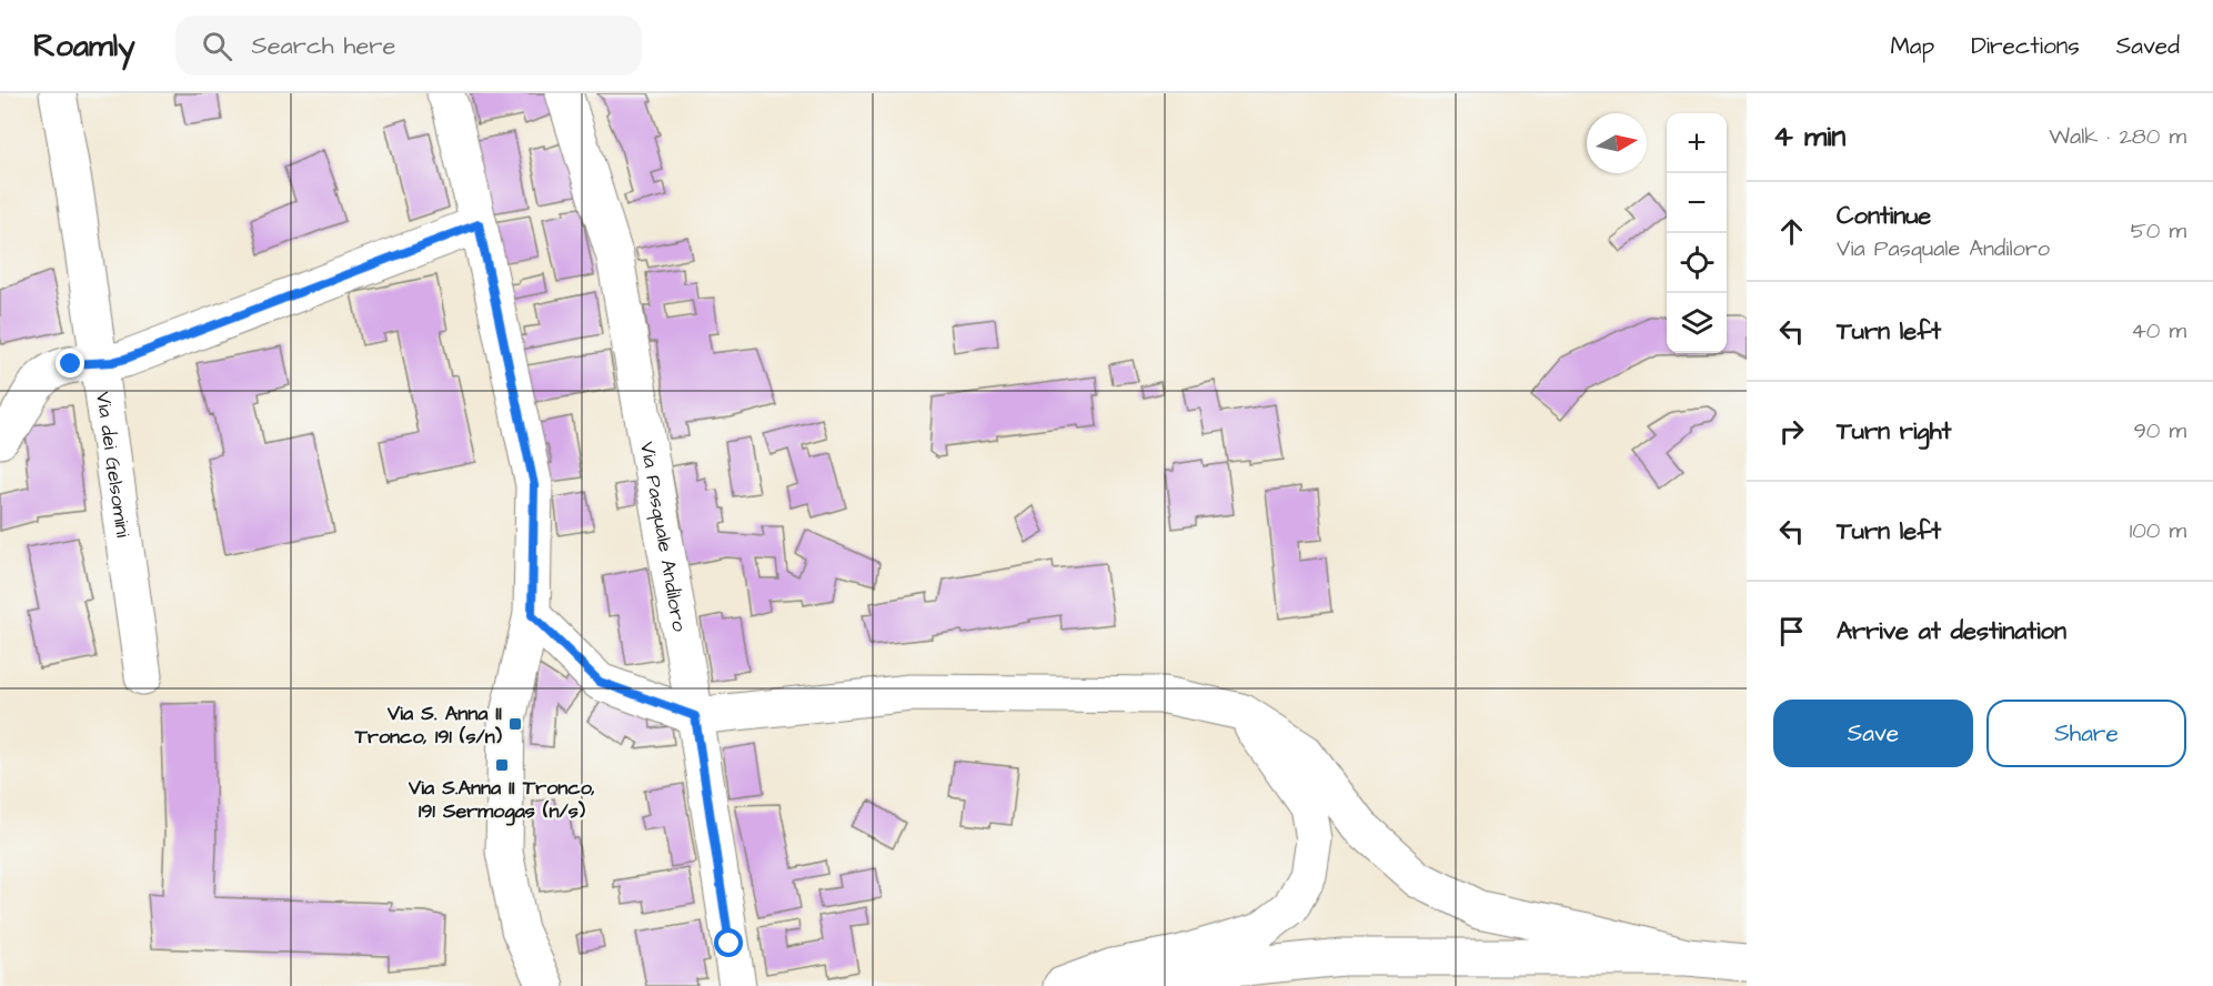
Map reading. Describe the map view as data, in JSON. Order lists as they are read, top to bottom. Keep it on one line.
{"streets":{"main road":["Via dei Gelsomini","Via Pasquale Andiloro"]},"places":{"transit":["Via S. Anna II Tronco, 191 (s/n)","Via S.Anna II Tronco, 191 Sermogas (n/s)"]},"north":"right","page":{"header":"Roamly","search":"Search here","nav":["Map","Directions","Saved"],"heading":["4 min","Walk · 280 m"],"map_buttons":["+","−"],"list":[["Continue","Via Pasquale Andiloro","50 m"],["Turn left","40 m"],["Turn right","90 m"],["Turn left","100 m"],"Arrive at destination"],"buttons":["Save","Share"]}}
